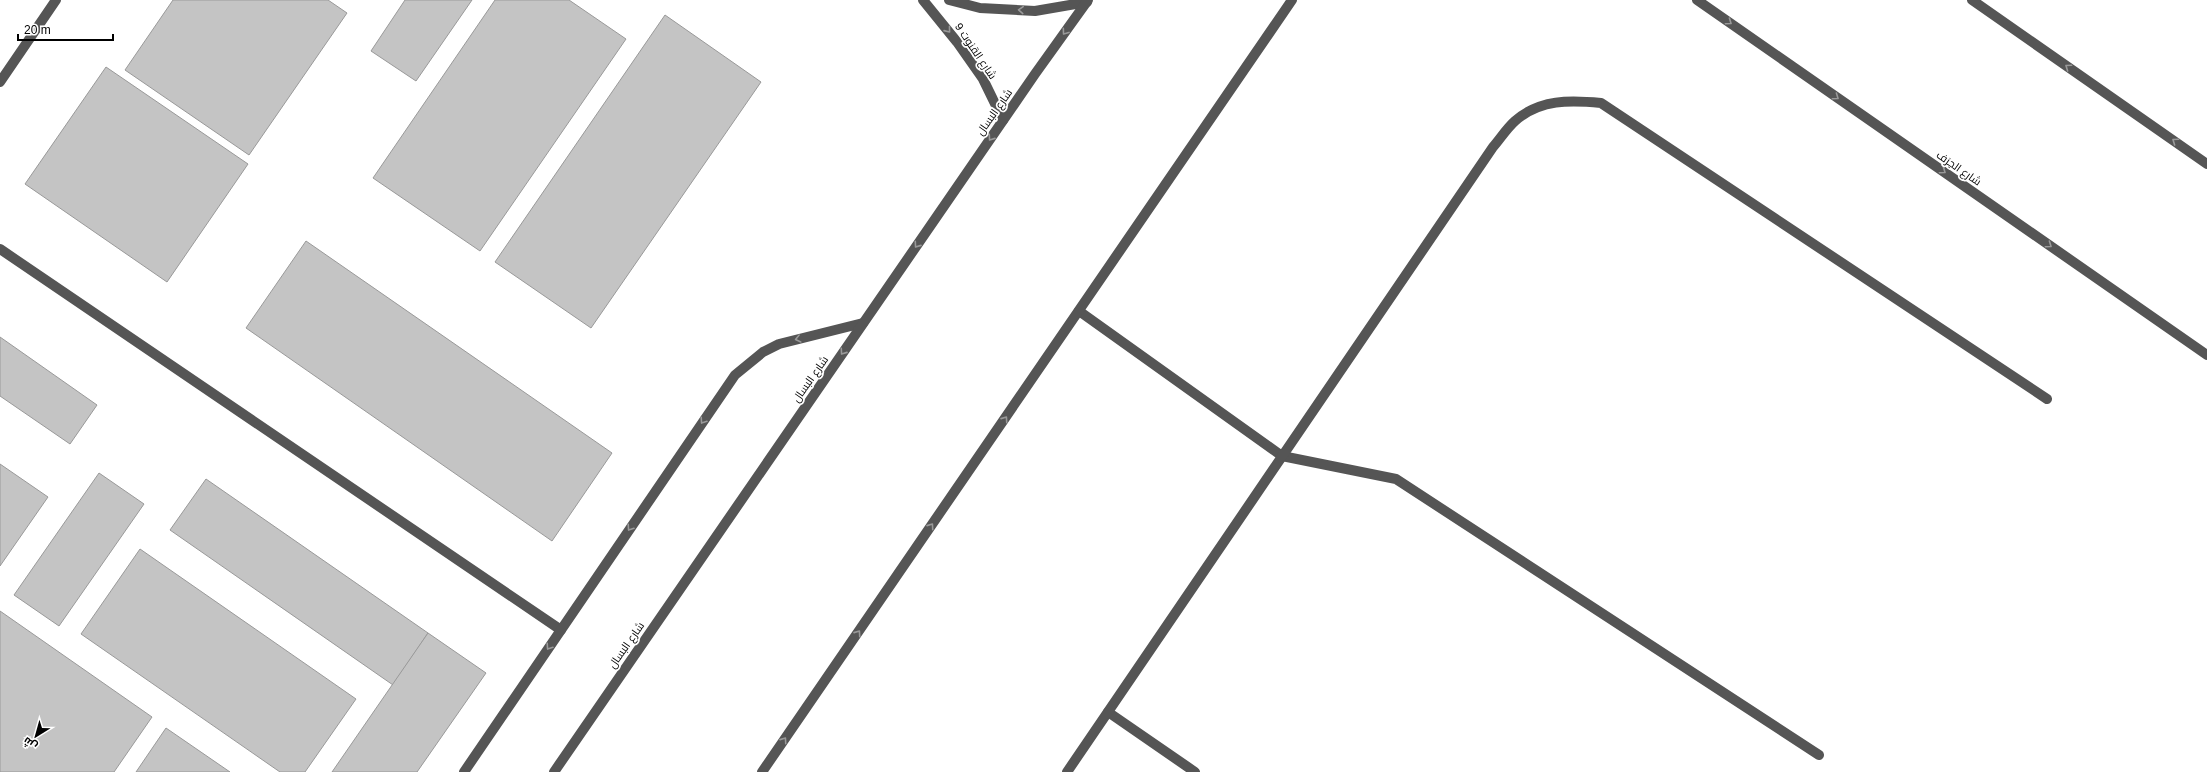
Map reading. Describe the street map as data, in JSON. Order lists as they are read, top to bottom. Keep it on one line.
{"streets":{"street":["شارع القنوت 9","شارع البسال","شارع الحِرَف"]},"crossings":[["شارع القنوت 9","شارع البسال"]],"one_way":["شارع الحِرَف"],"scale_bar":"20 m","north":"bottom left"}
